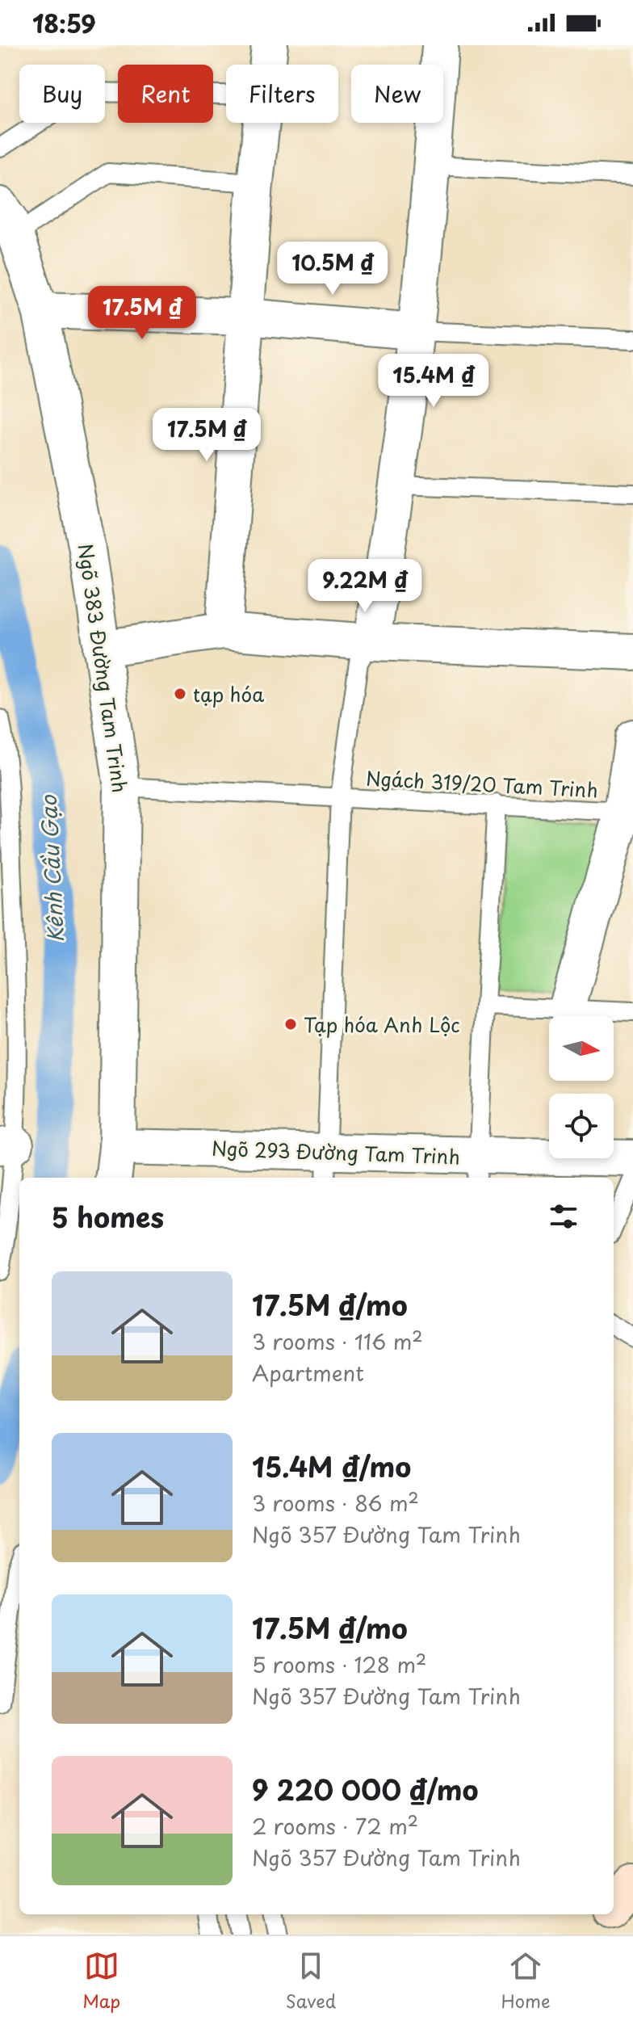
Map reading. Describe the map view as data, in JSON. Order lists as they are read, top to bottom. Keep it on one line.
{"streets":{"street":["Ngõ 383 Đường Tam Trinh","Ngõ 293 Đường Tam Trinh"],"lane":["Ngách 319/20 Tam Trinh"]},"crossings":[["Ngõ 383 Đường Tam Trinh","Ngách 319/20 Tam Trinh"],["Ngõ 383 Đường Tam Trinh","Ngõ 293 Đường Tam Trinh"]],"water":["Kênh Cầu Gạo"],"places":["tạp hóa","Tạp hóa Anh Lộc"],"north":"right","page":{"status":"18:59","chip":["Buy","Rent","Filters","New"],"price":["10.5M ₫","17.5M ₫","15.4M ₫","17.5M ₫","9.22M ₫"],"heading":"5 homes","list":[{"name":"17.5M ₫/mo","note":"3 rooms · 116 m² · Apartment"},{"name":"15.4M ₫/mo","note":"3 rooms · 86 m² · Ngõ 357 Đường Tam Trinh"},{"name":"17.5M ₫/mo","note":"5 rooms · 128 m² · Ngõ 357 Đường Tam Trinh"},{"name":"9 220 000 ₫/mo","note":"2 rooms · 72 m² · Ngõ 357 Đường Tam Trinh"}],"tabs":["Map","Saved","Home"]}}
